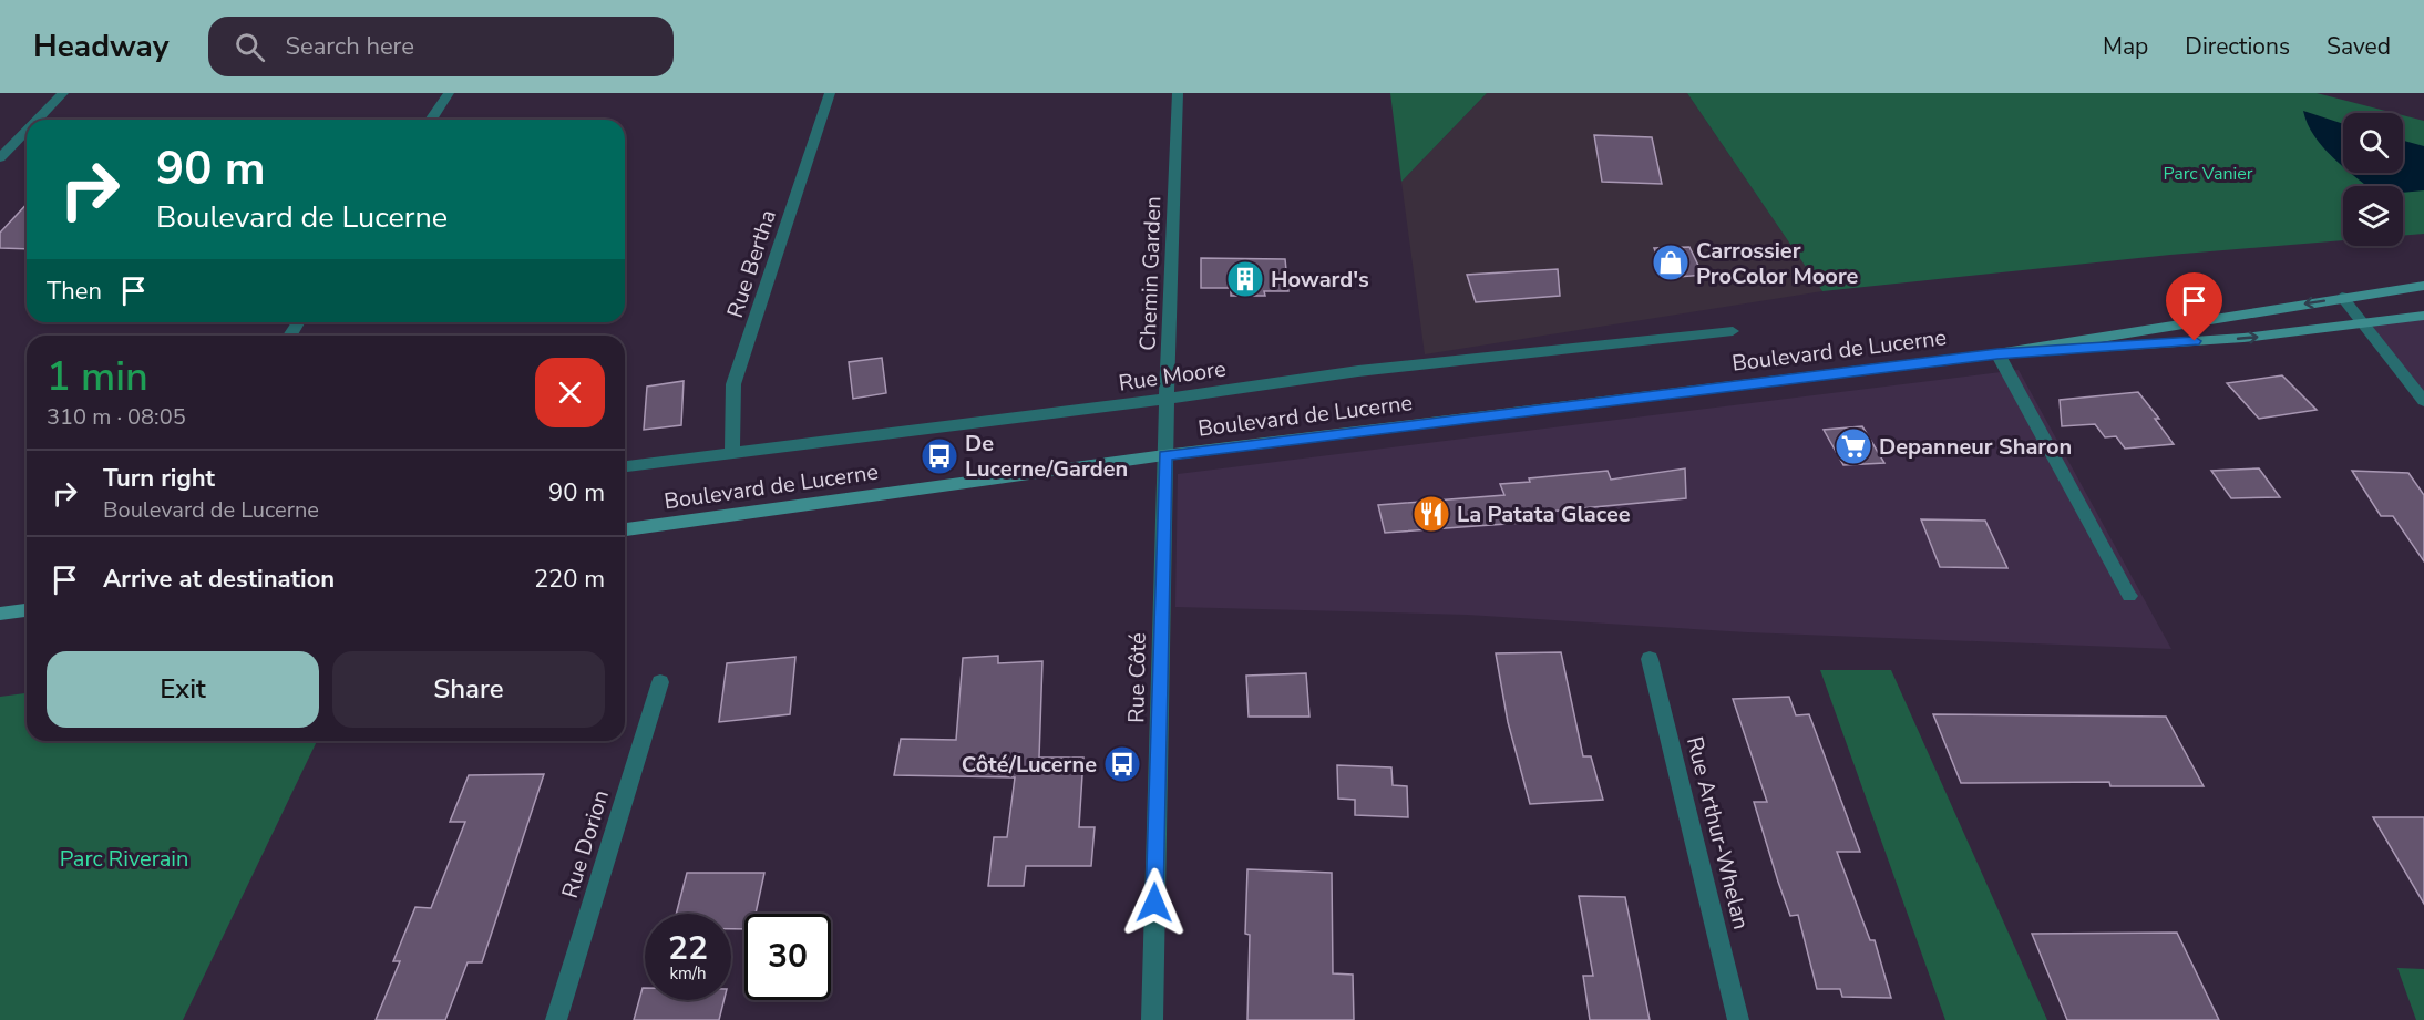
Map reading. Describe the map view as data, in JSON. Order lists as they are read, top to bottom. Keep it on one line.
{"streets":{"main road":["Boulevard de Lucerne"],"street":["Rue Bertha","Chemin Garden","Rue Moore","Rue Côté","Rue Arthur-Whelan","Rue Dorion"]},"crossings":[["Rue Bertha","Rue Moore"],["Chemin Garden","Boulevard de Lucerne"],["Chemin Garden","Rue Moore"],["Chemin Garden","Rue Côté"],["Boulevard de Lucerne","Rue Côté"]],"parks":["Parc Vanier","Parc Riverain"],"places":{"shop":["Carrossier ProColor Moore"],"building":["Howard's"],"supermarket":["Depanneur Sharon"],"bus stop":["De Lucerne/Garden","Côté/Lucerne"],"restaurant":["La Patata Glacee"]},"page":{"header":"Headway","search":"Search here","nav":["Map","Directions","Saved"],"turn":["90 m","Boulevard de Lucerne"],"then":"Then","heading":["1 min","310 m · 08:05"],"list":[{"name":"Turn right","note":"Boulevard de Lucerne","value":"90 m"},{"name":"Arrive at destination","value":"220 m"}],"buttons":["Exit","Share"],"speed":"22 km/h","limit":"30"}}
